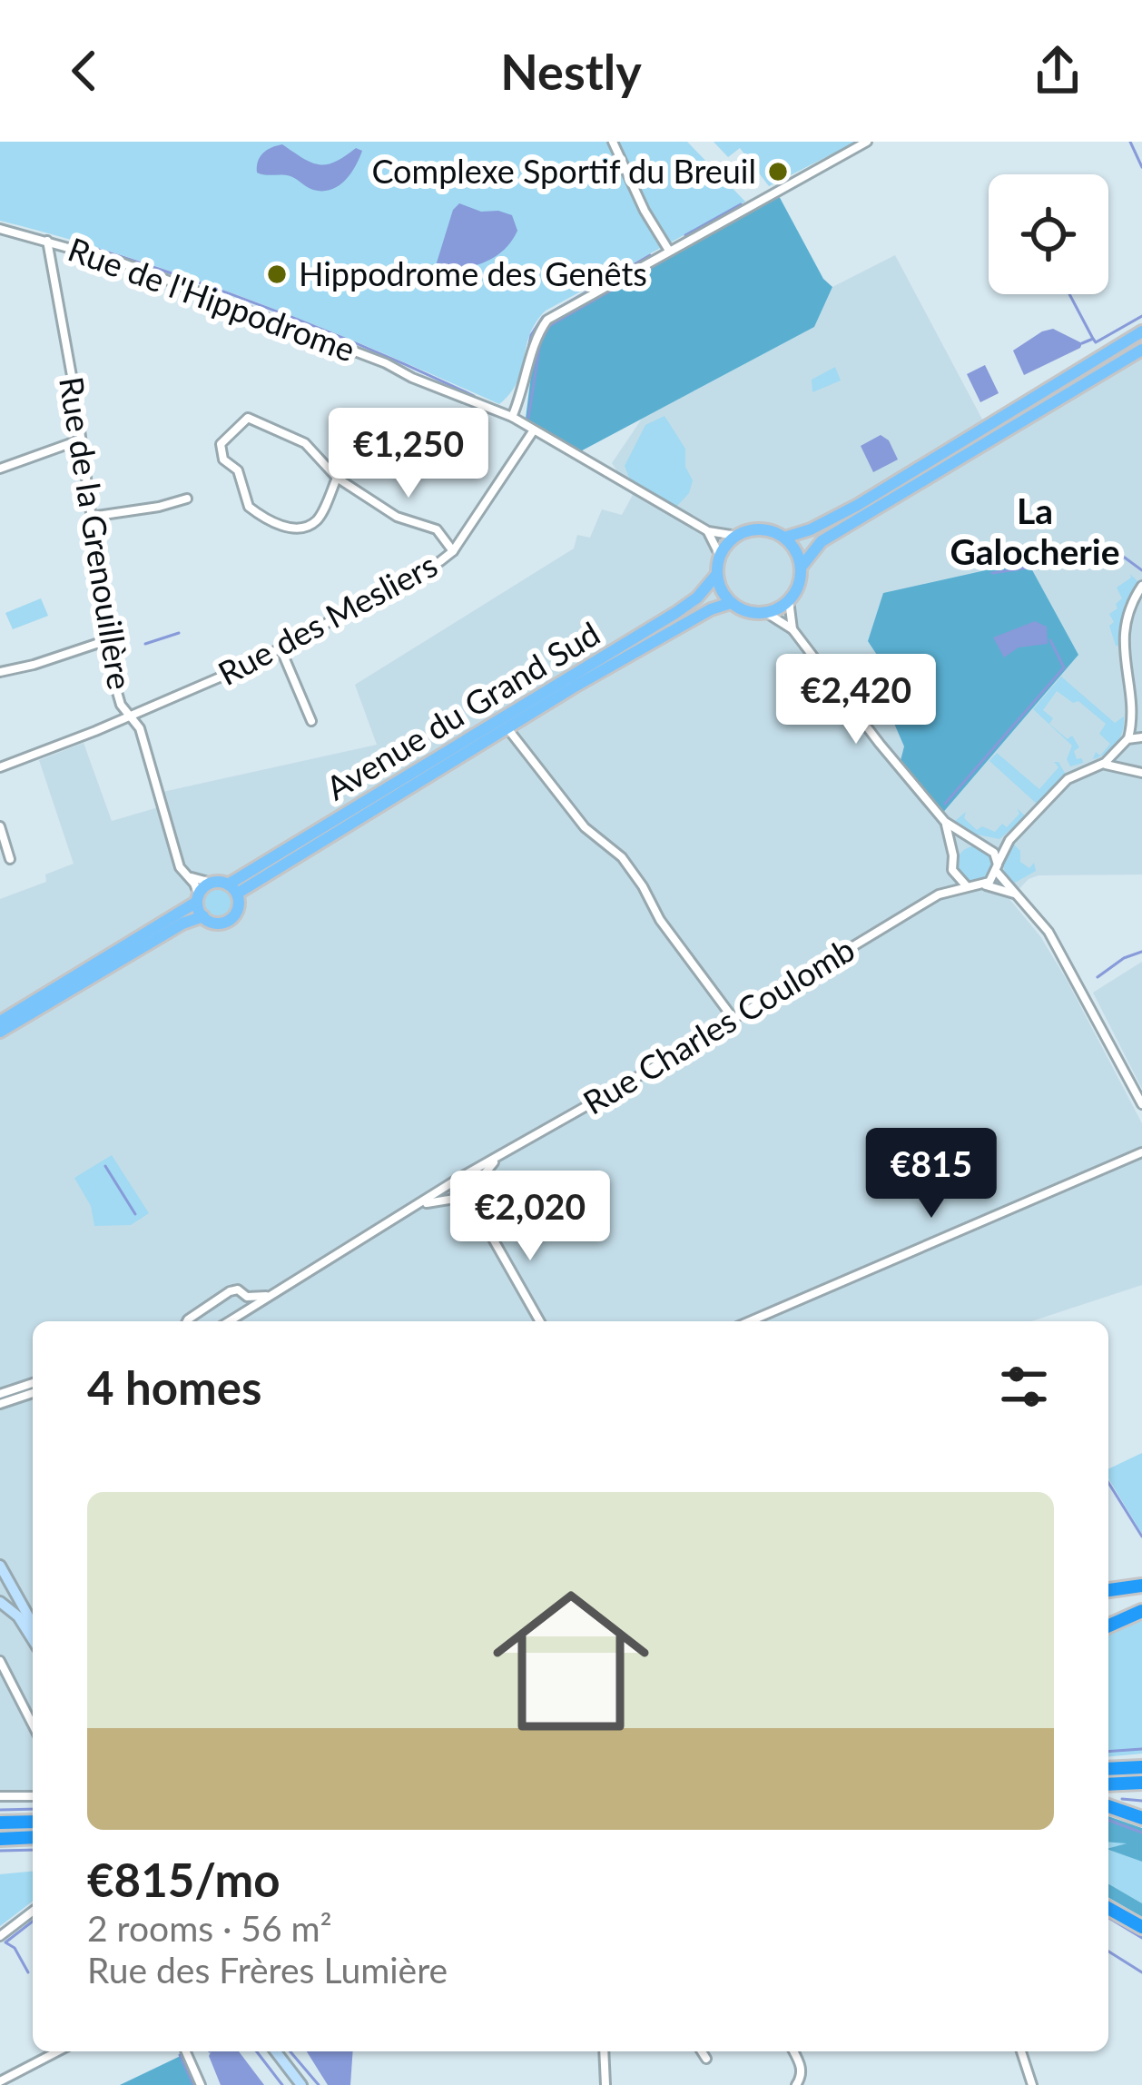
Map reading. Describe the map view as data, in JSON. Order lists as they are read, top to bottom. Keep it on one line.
{"streets":{"main road":["Avenue du Grand Sud"],"street":["Rue de l'Hippodrome","Rue de la Grenouillère","Rue des Mesliers","Rue Charles Coulomb"]},"crossings":[["Rue de l'Hippodrome","Rue de la Grenouillère"],["Rue de l'Hippodrome","Rue des Mesliers"],["Rue de l'Hippodrome","Avenue du Grand Sud"],["Rue de la Grenouillère","Rue des Mesliers"],["Rue de la Grenouillère","Avenue du Grand Sud"]],"districts":["La Galocherie"],"places":["Complexe Sportif du Breuil","Hippodrome des Genêts"],"page":{"header":"Nestly","price":["€1,250","€2,420","€815","€2,020"],"heading":"4 homes","list":[{"name":"€815/mo","note":"2 rooms · 56 m² · Rue des Frères Lumière"}]}}
